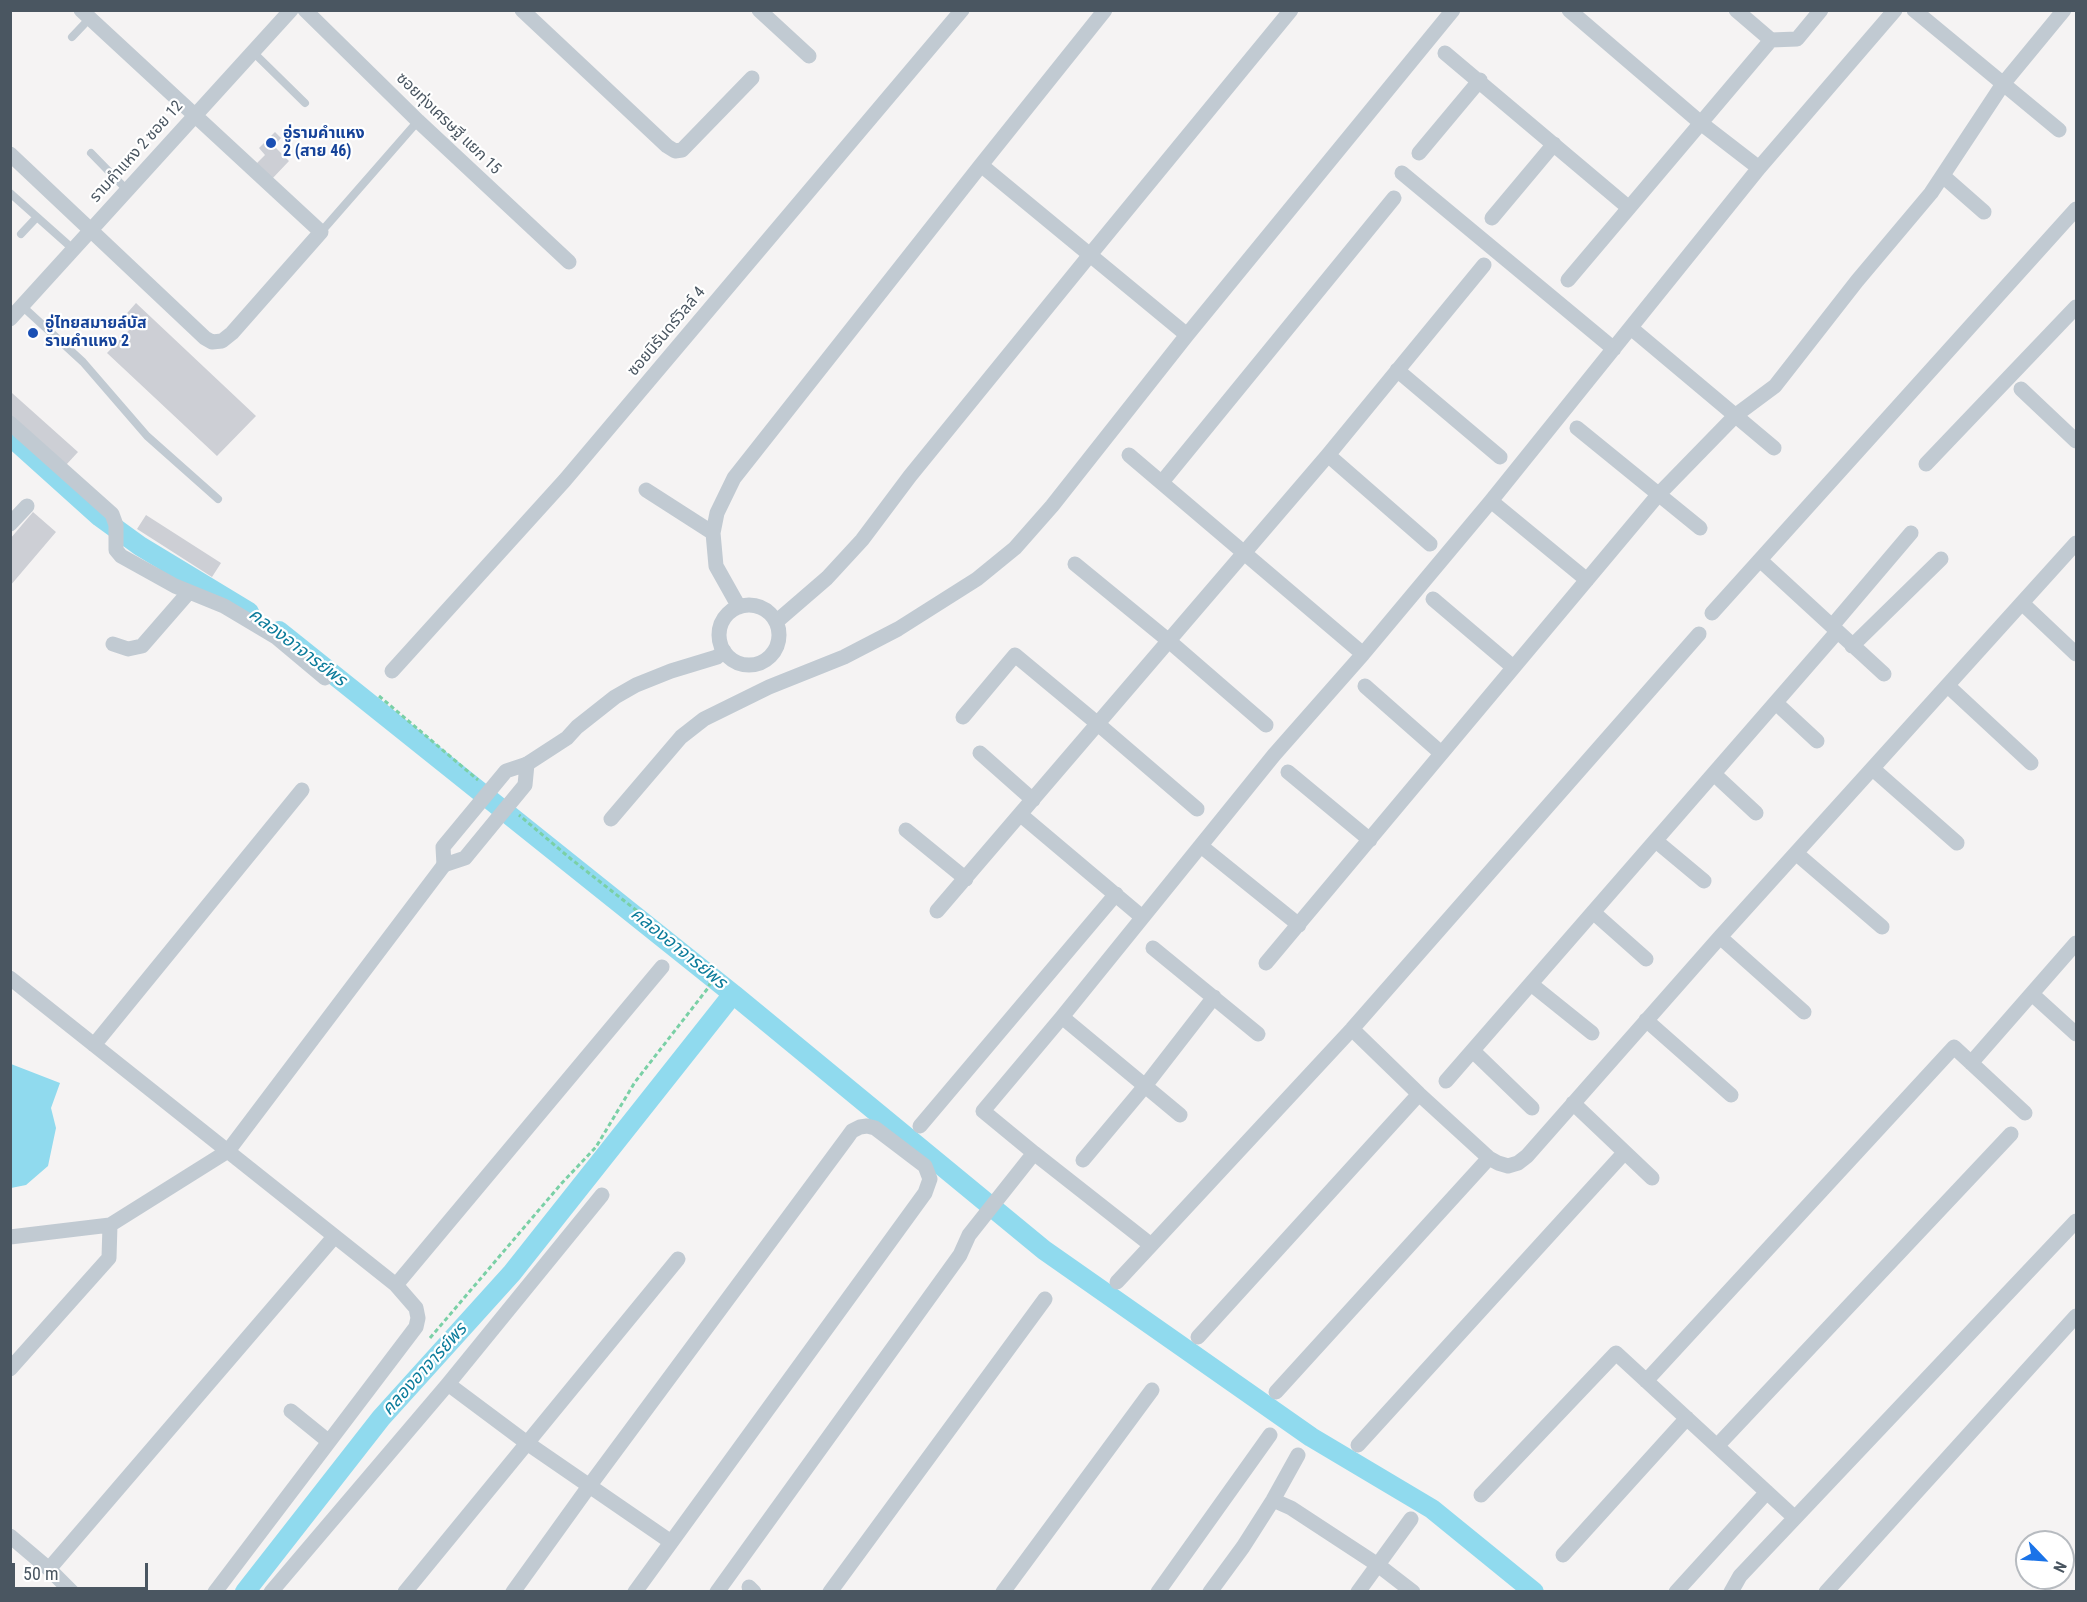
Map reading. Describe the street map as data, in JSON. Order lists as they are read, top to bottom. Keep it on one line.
{"streets":{"street":["ซอยทุ่งเศรษฐี แยก 15","รามคำแหง 2 ซอย 12","ซอยนิรันดร์วิลล์ 4"]},"water":["คลองอาจารย์พร"],"places":["อู่รามคำแหง 2 (สาย 46)","อู่ไทยสมายล์บัส รามคำแหง 2"],"scale_bar":"50 m","north":"bottom right"}
